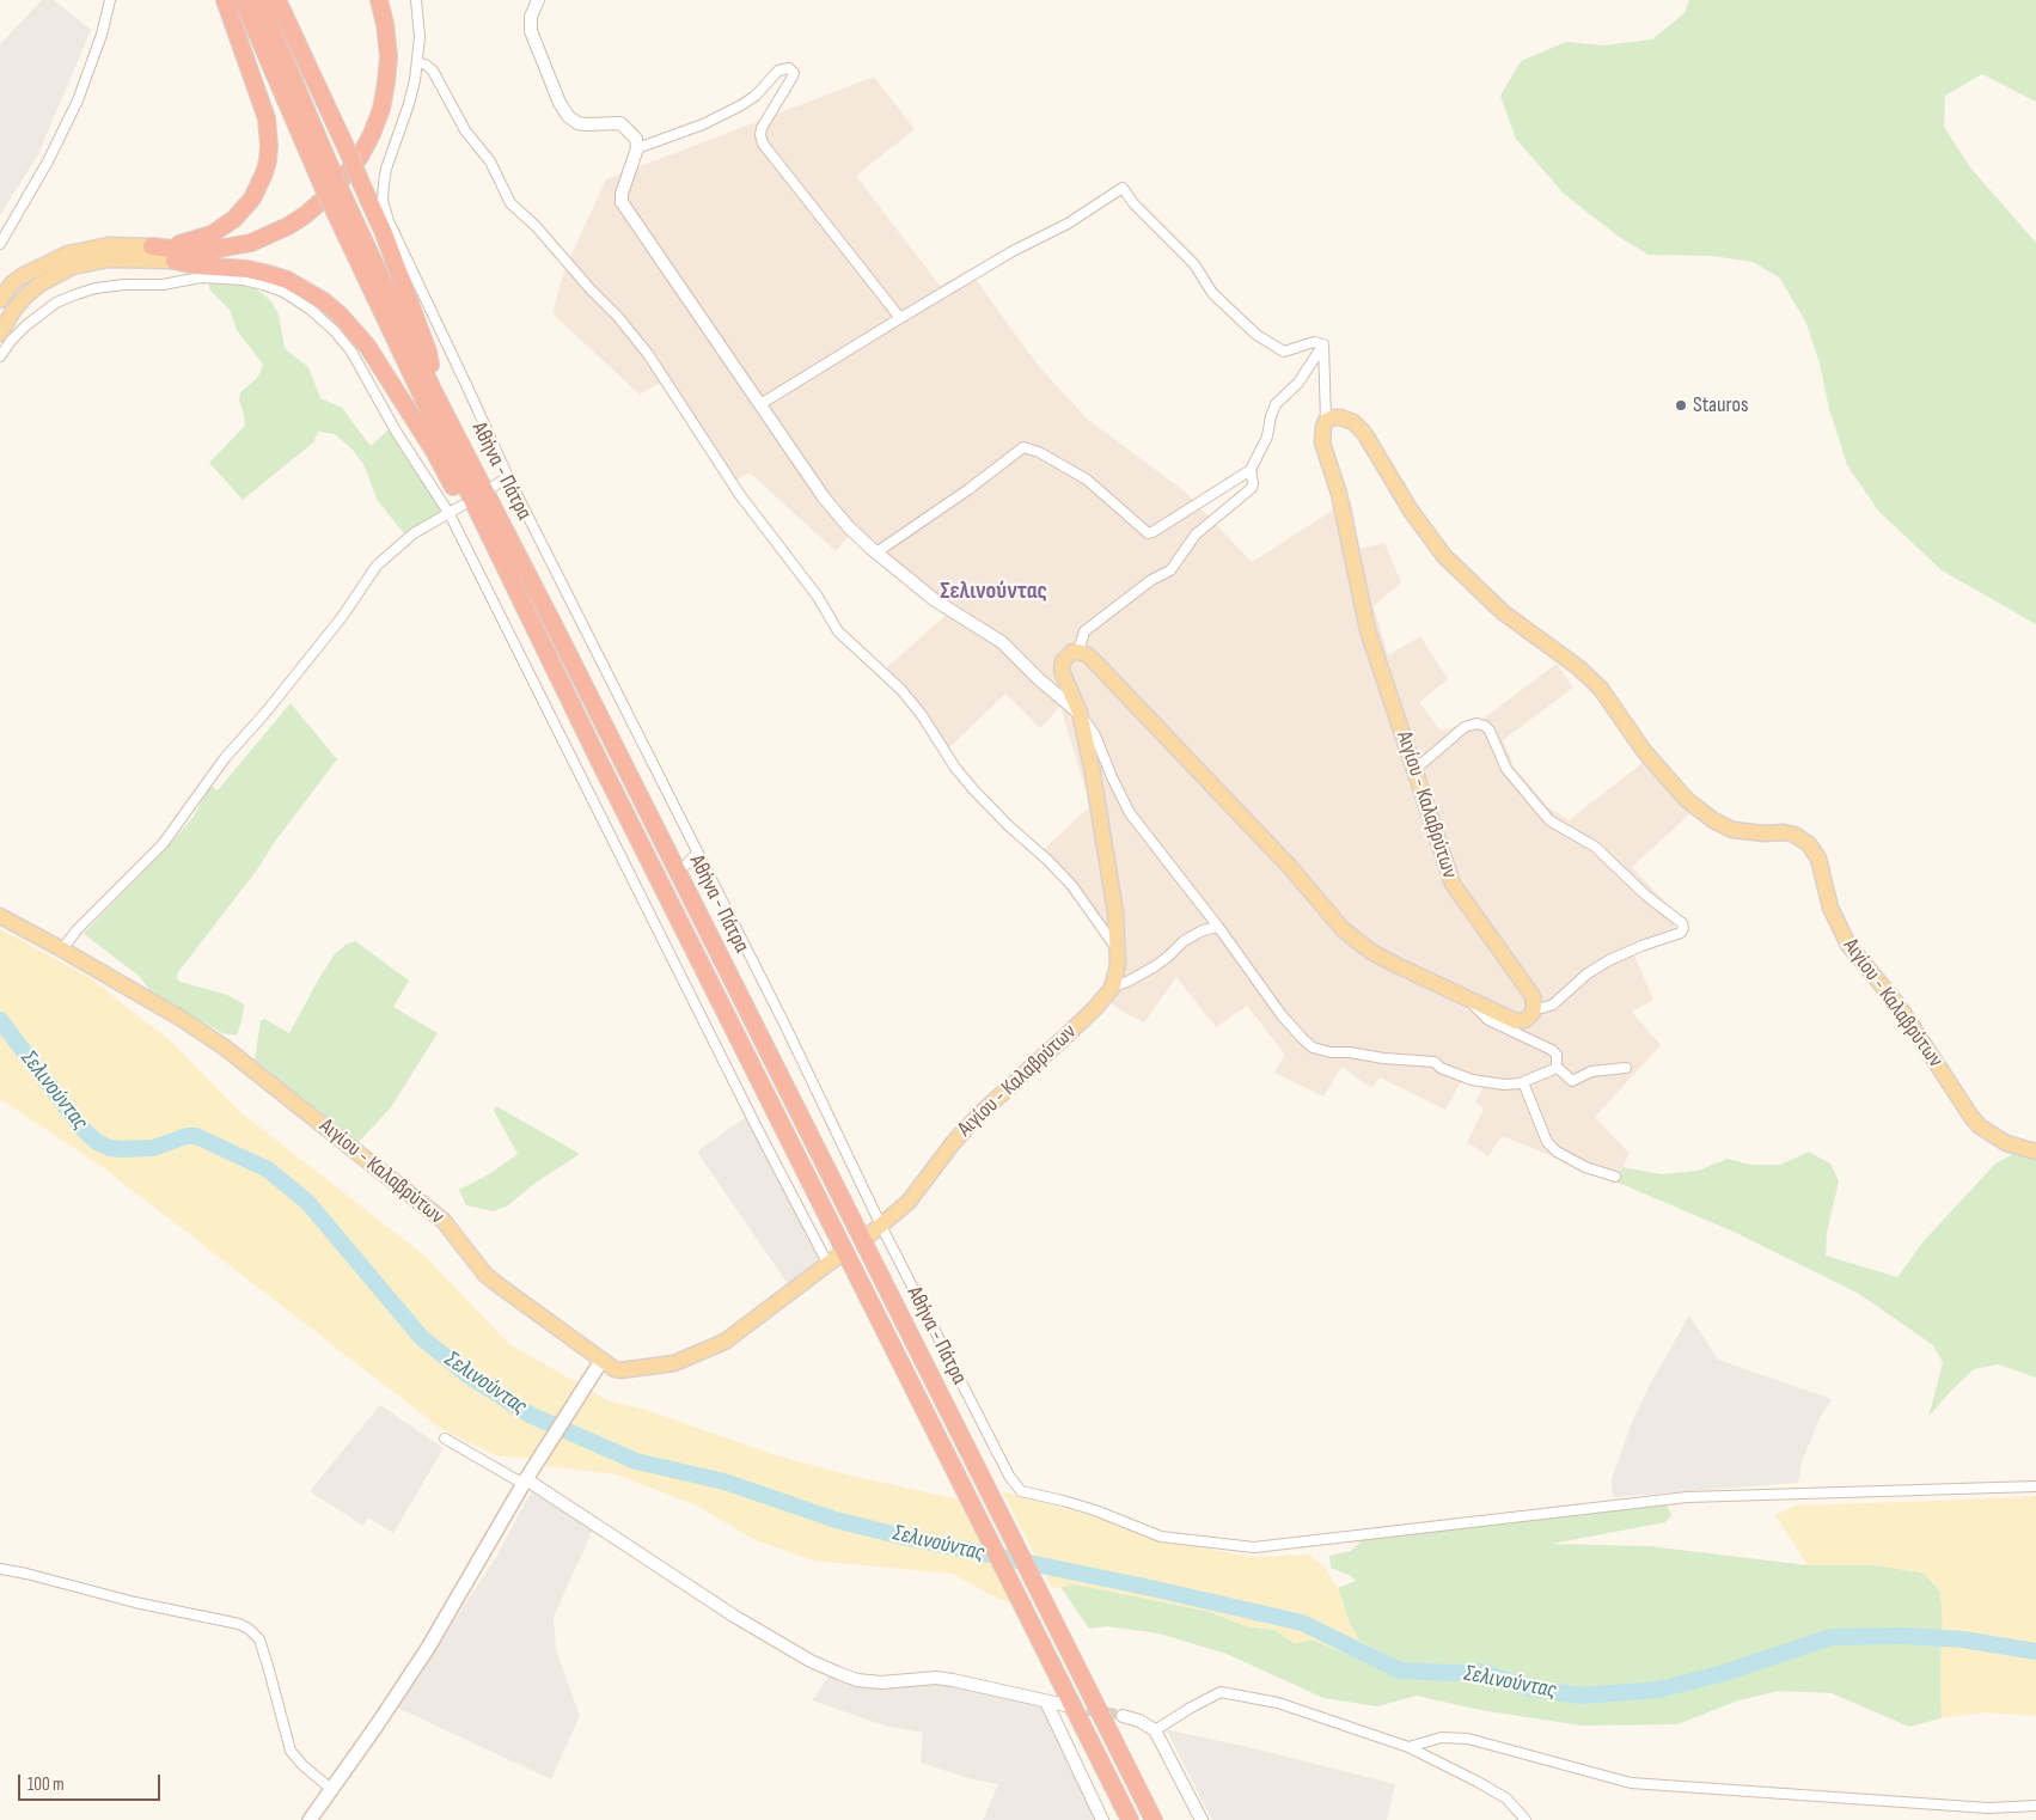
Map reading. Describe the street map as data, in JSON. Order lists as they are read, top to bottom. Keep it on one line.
{"streets":{"highway":["Αθήνα - Πάτρα"],"main road":["Αιγίου - Καλαβρύτων"]},"districts":["Σελινούντας"],"water":["Σελινούντας"],"places":["Stauros"],"scale_bar":"100 m"}
